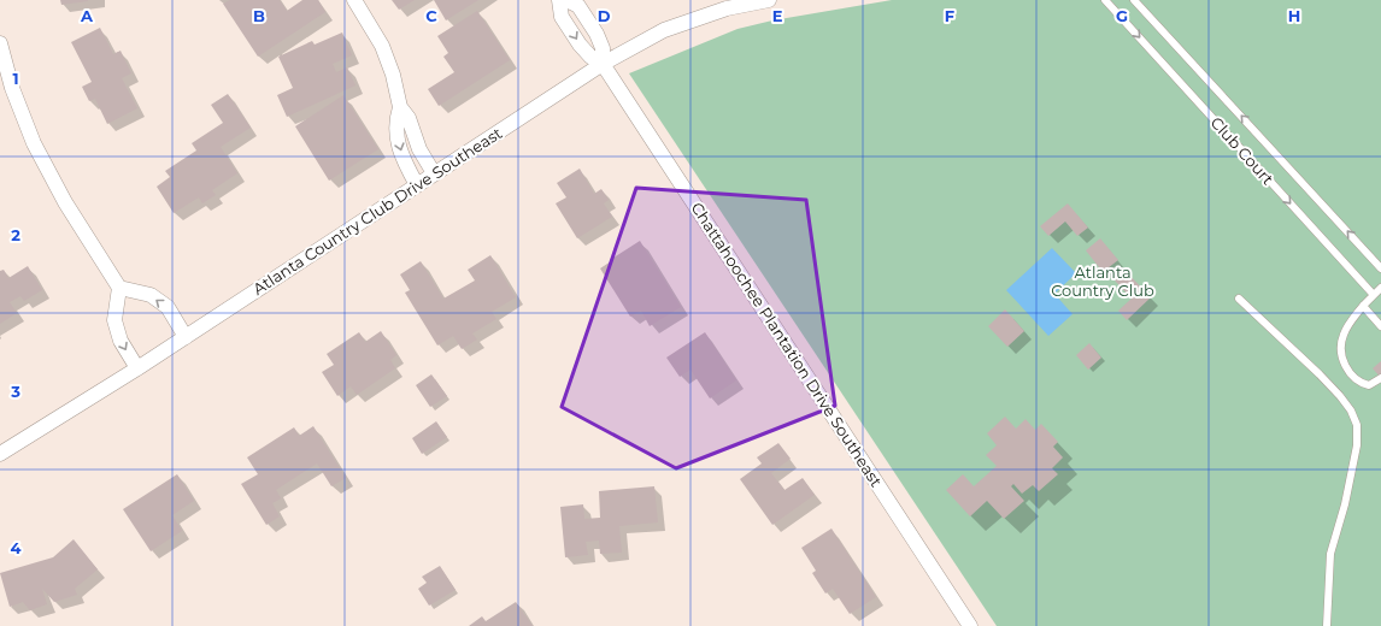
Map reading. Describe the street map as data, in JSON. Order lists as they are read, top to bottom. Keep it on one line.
{"streets":{"street":["Atlanta Country Club Drive Southeast","Chattahoochee Plantation Drive Southeast"],"lane":["Club Court"]},"crossings":[["Atlanta Country Club Drive Southeast","Chattahoochee Plantation Drive Southeast"]],"parks":["Atlanta Country Club"],"grid":{"columns":["A","B","C","D","E","F","G","H"],"rows":["1","2","3","4"]}}
